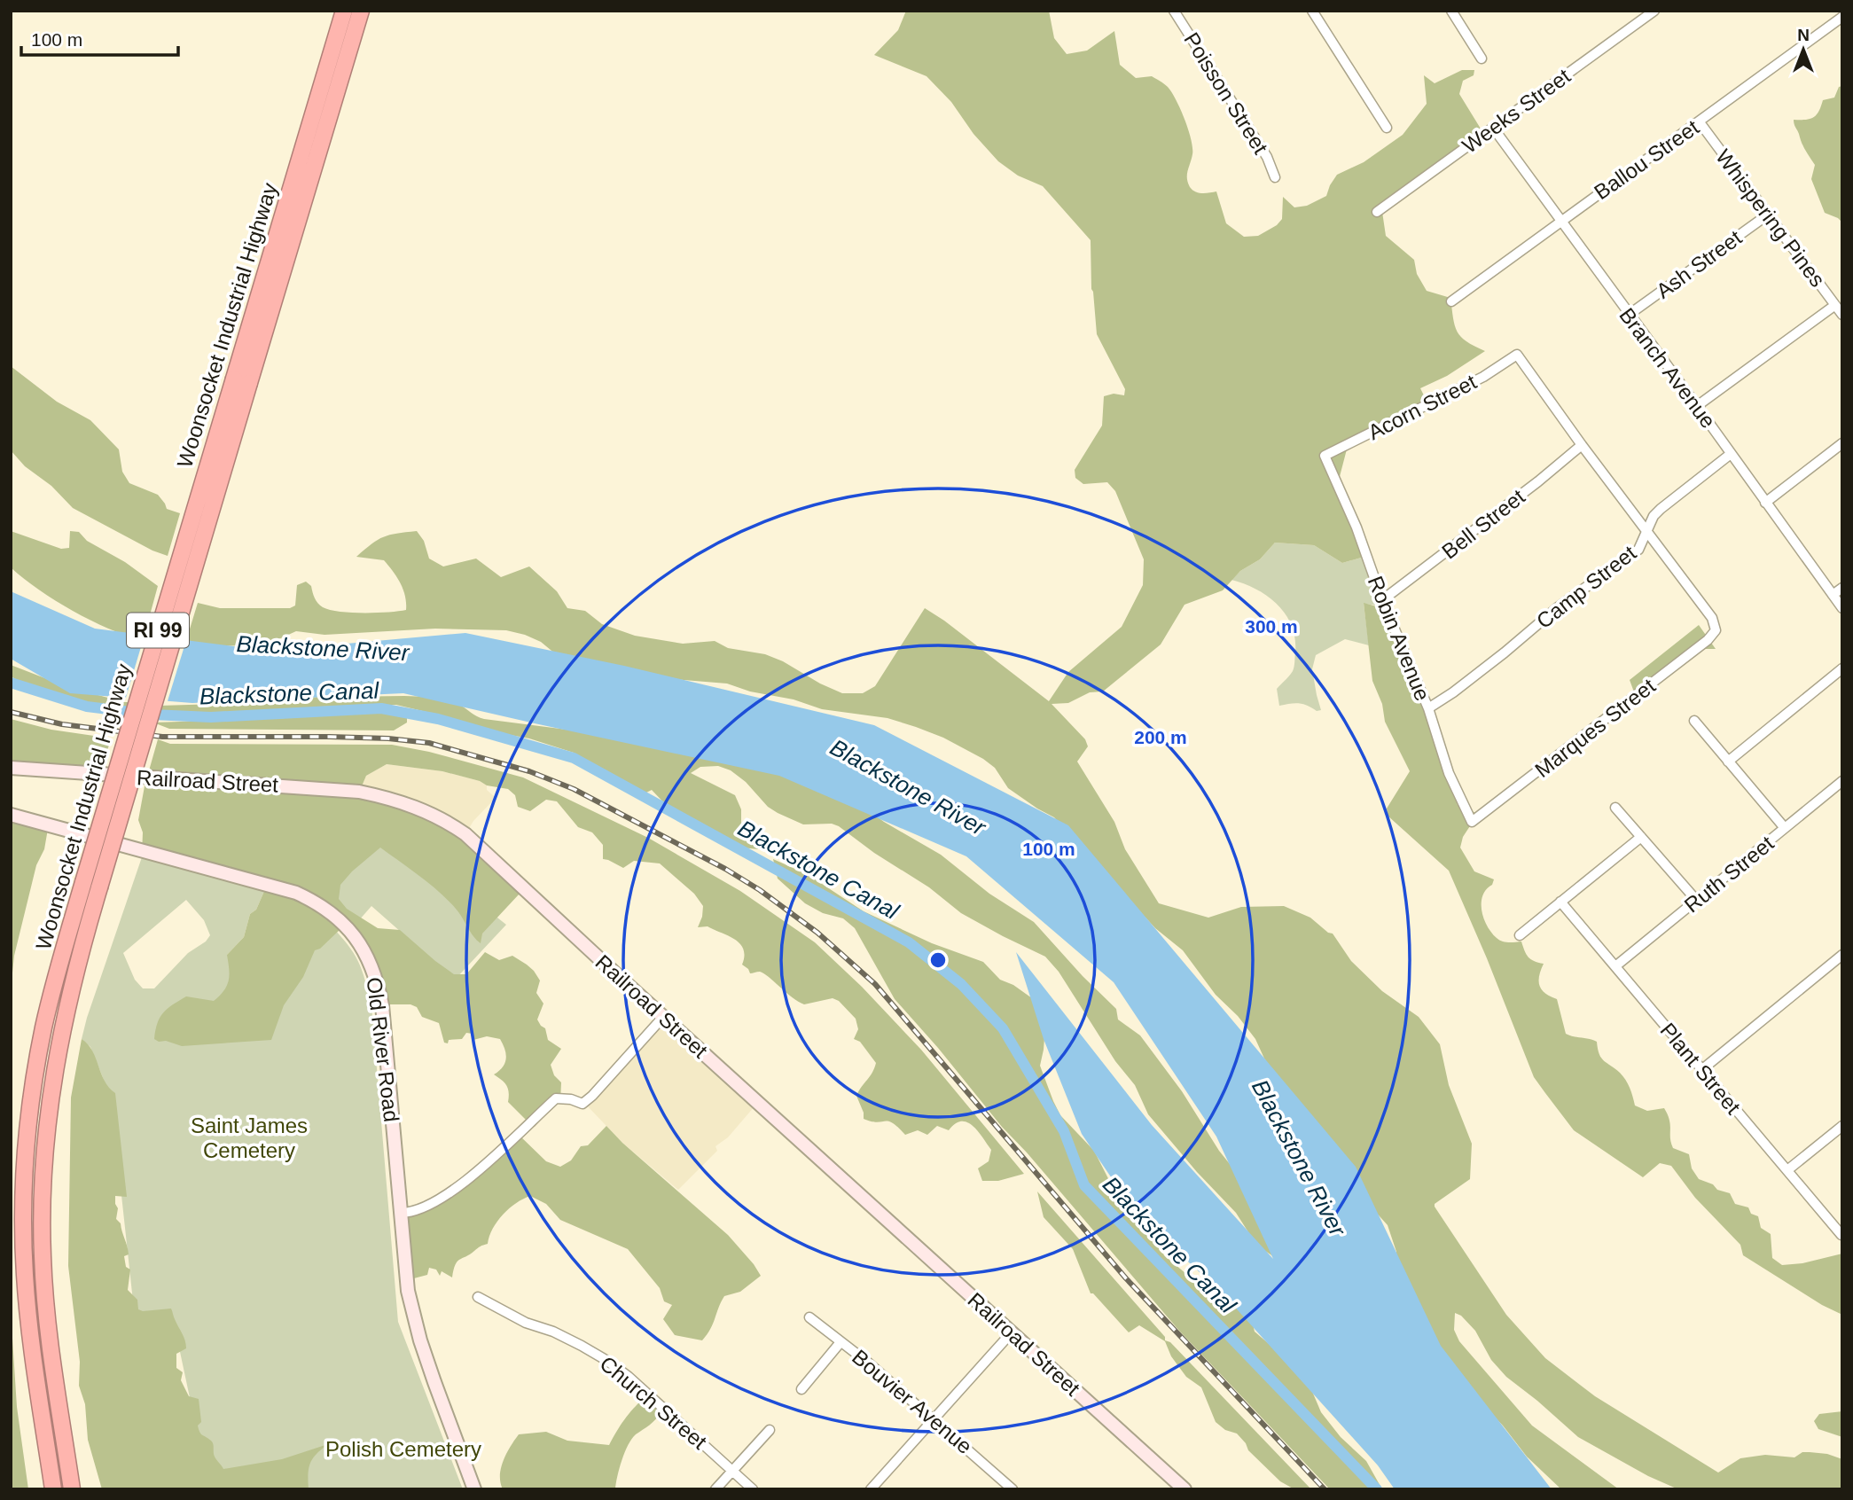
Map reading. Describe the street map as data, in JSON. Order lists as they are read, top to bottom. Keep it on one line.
{"streets":{"highway":["Woonsocket Industrial Highway","RI 99"],"street":["Poisson Street","Weeks Street","Ballou Street","Whispering Pines","Ash Street","Branch Avenue","Acorn Street","Bell Street","Camp Street","Robin Avenue","Marques Street","Railroad Street","Ruth Street","Old River Road","Plant Street","Bouvier Avenue","Church Street"]},"crossings":[["Weeks Street","Branch Avenue"],["Ballou Street","Whispering Pines"],["Ballou Street","Branch Avenue"],["Whispering Pines","Ash Street"],["Ash Street","Branch Avenue"],["Branch Avenue","Camp Street"],["Acorn Street","Bell Street"],["Acorn Street","Robin Avenue"],["Bell Street","Robin Avenue"],["Camp Street","Robin Avenue"],["Camp Street","Marques Street"],["Robin Avenue","Marques Street"],["Ruth Street","Plant Street"]],"water":["Blackstone River","Blackstone Canal"],"parks":["Saint James Cemetery","Polish Cemetery"],"scale_bar":"100 m","north":"top","rings":["300 m","200 m","100 m"]}
